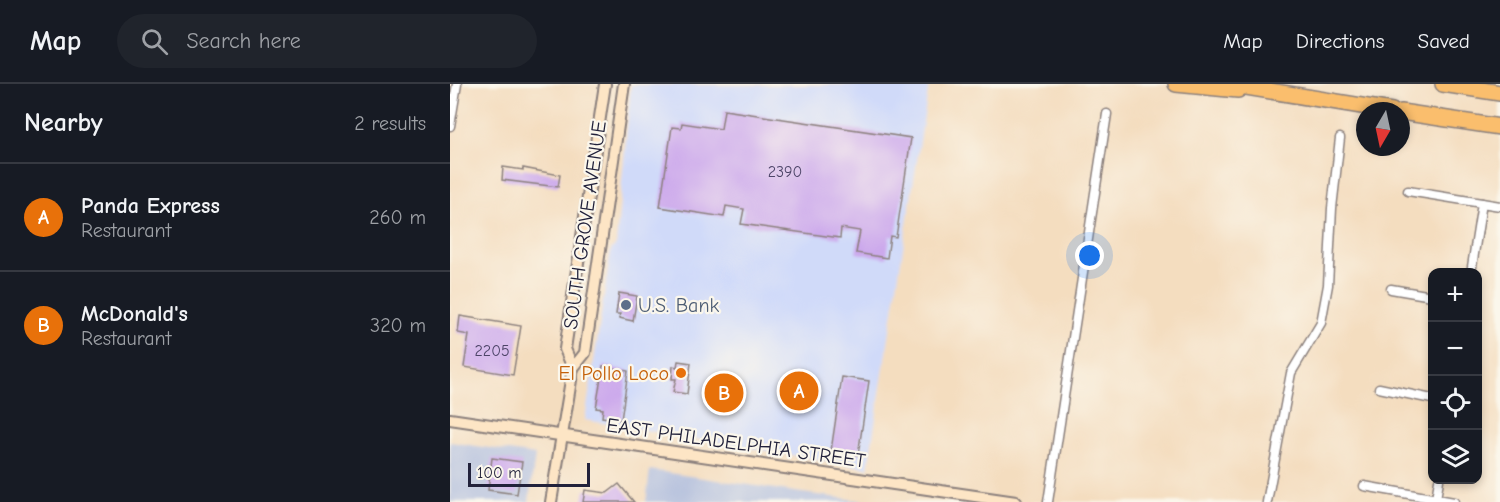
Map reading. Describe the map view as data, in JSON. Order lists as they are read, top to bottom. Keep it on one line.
{"streets":{"main road":["SOUTH GROVE AVENUE","EAST PHILADELPHIA STREET"]},"crossings":[["SOUTH GROVE AVENUE","EAST PHILADELPHIA STREET"]],"places":["U.S. Bank","El Pollo Loco"],"house_numbers":["2390","2205"],"scale_bar":"100 m","north":"bottom","page":{"header":"Map","search":"Search here","nav":["Map","Directions","Saved"],"heading":["Nearby","2 results"],"list":[{"mark":"A","name":"Panda Express","note":"Restaurant","value":"260 m"},{"mark":"B","name":"McDonald's","note":"Restaurant","value":"320 m"}],"map_buttons":["+","−"],"pins":["A","B"],"scale":"100 m"}}
